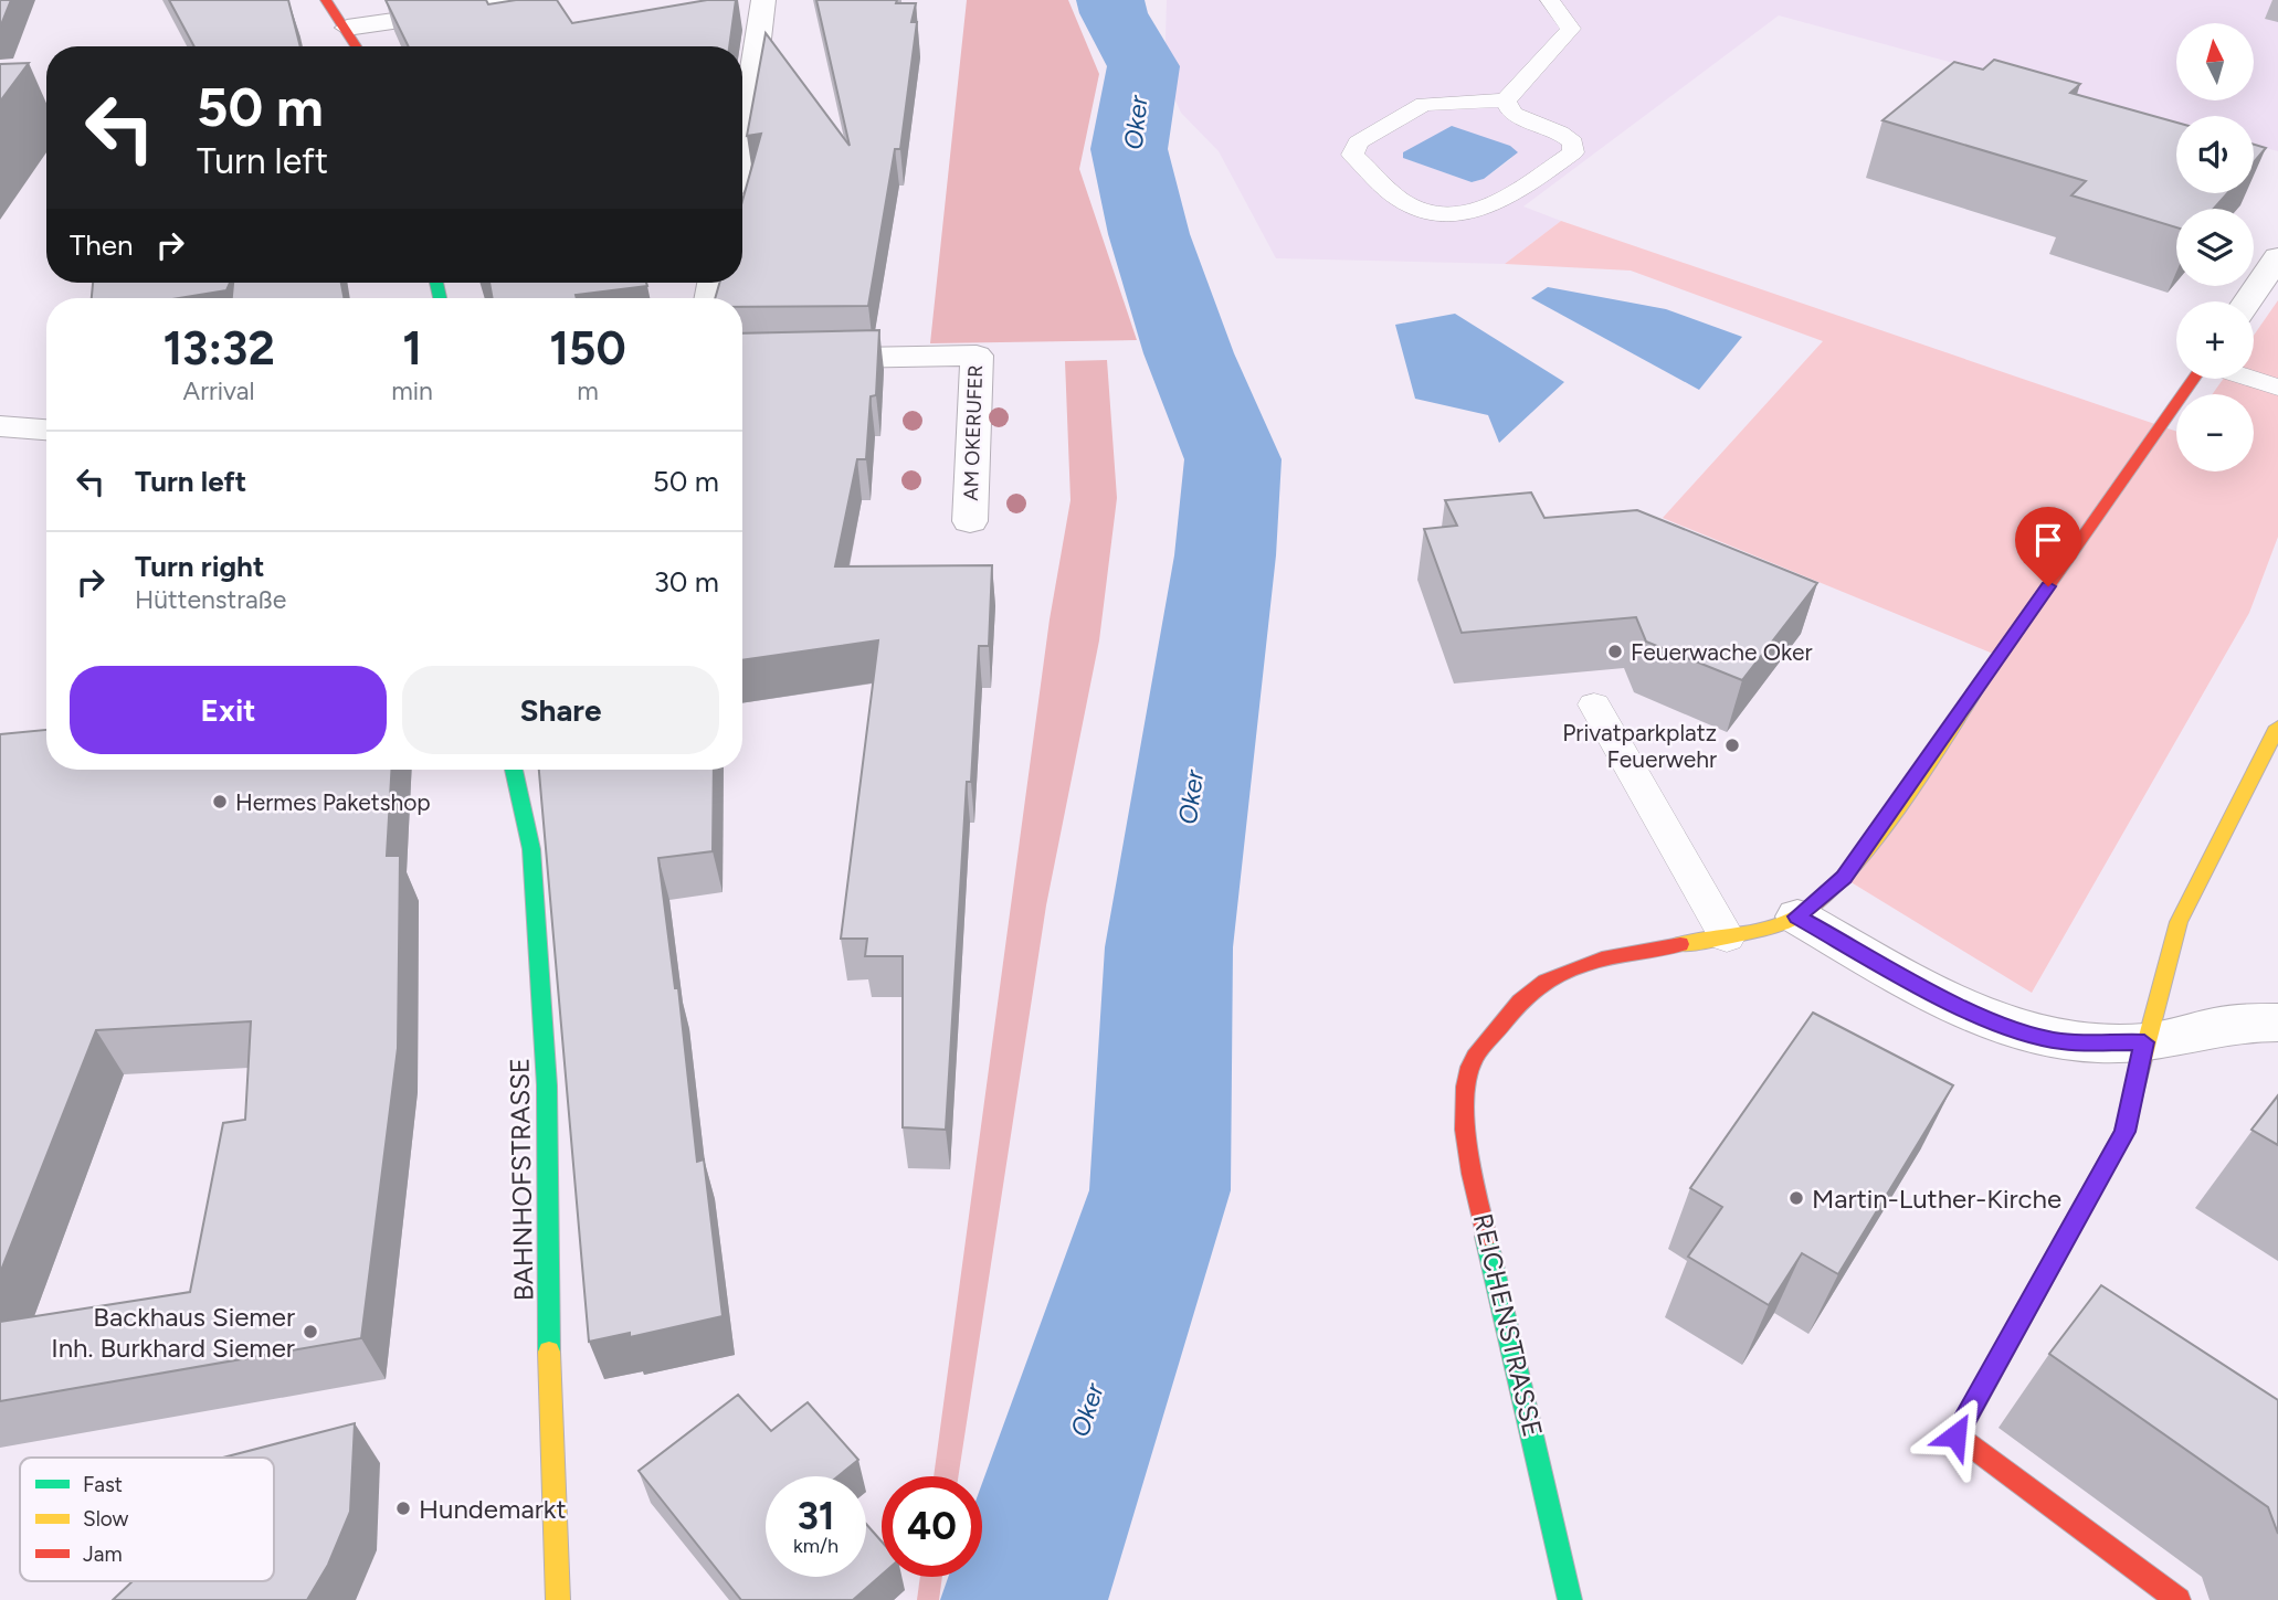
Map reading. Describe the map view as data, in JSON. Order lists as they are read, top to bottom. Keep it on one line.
{"streets":{"street":["AM OKERUFER","BAHNHOFSTRASSE","REICHENSTRASSE"]},"water":["Oker"],"places":["Feuerwache Oker","Privatparkplatz Feuerwehr","Hermes Paketshop","Martin-Luther-Kirche","Backhaus Siemer Inh. Burkhard Siemer","Hundemarkt"],"legend":["Fast","Slow","Jam"],"north":"top","page":{"map_buttons":["+","−"],"turn":["50 m","Turn left"],"then":"Then","eta":["13:32","Arrival","1","min","150","m"],"list":[{"name":"Turn left","value":"50 m"},{"name":"Turn right","note":"Hüttenstraße","value":"30 m"}],"buttons":["Exit","Share"],"speed":"31 km/h","limit":"40"}}
